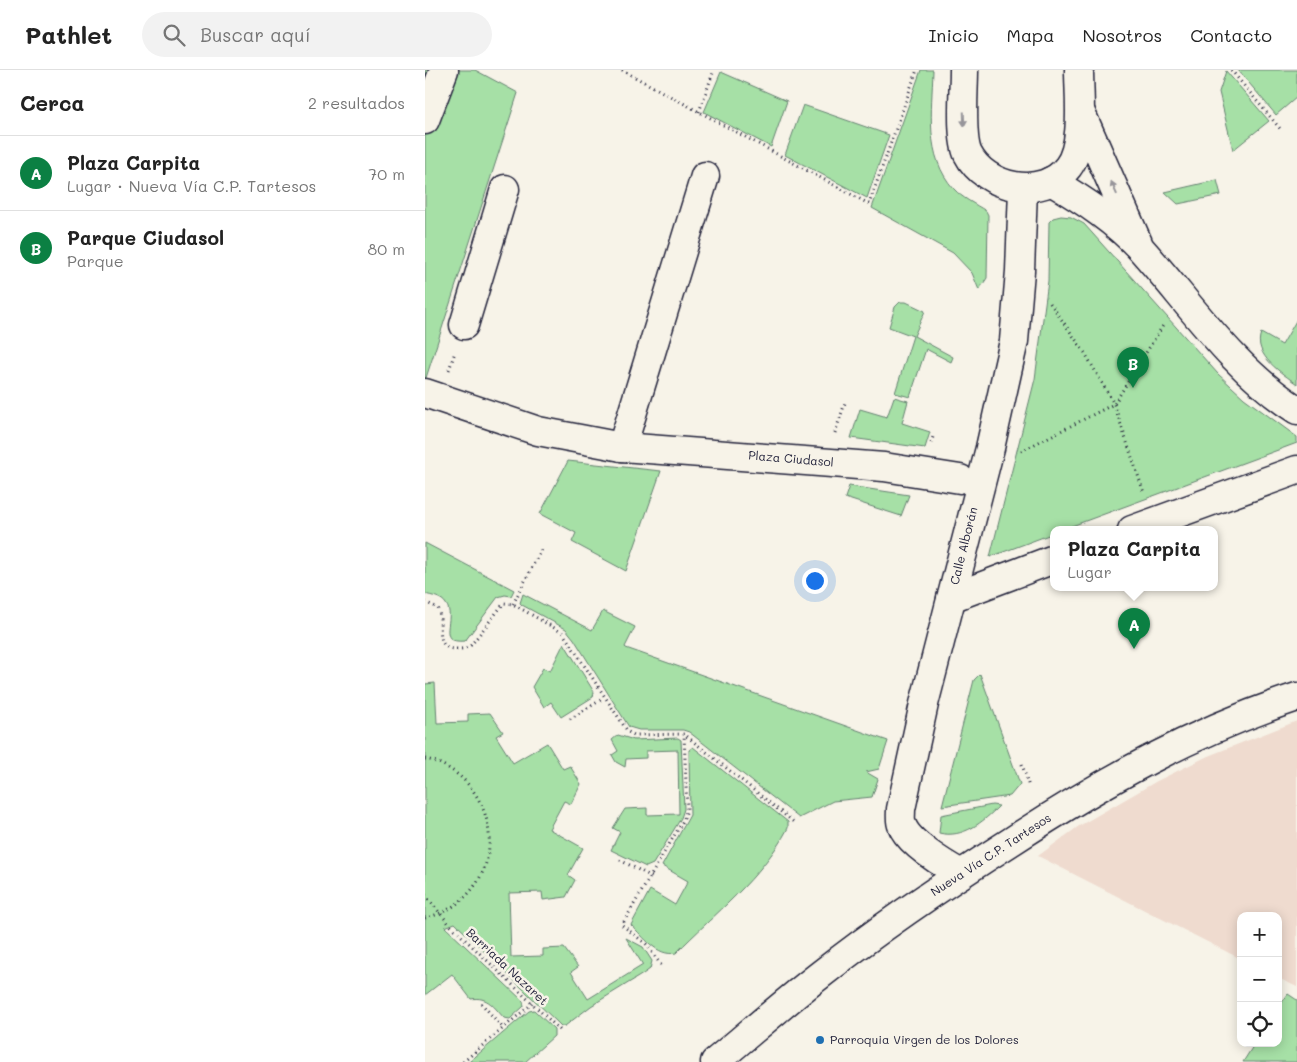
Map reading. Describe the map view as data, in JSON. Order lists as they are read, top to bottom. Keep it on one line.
{"streets":{"street":["Plaza Ciudasol","Calle Alborán","Nueva Vía C.P. Tartesos"],"path":["Barriada Nazaret"]},"crossings":[["Calle Alborán","Nueva Vía C.P. Tartesos"]],"places":["Parroquia Virgen de los Dolores"],"page":{"header":"Pathlet","search":"Buscar aquí","nav":["Inicio","Mapa","Nosotros","Contacto"],"heading":["Cerca","2 resultados"],"list":[{"mark":"A","name":"Plaza Carpita","note":"Lugar · Nueva Vía C.P. Tartesos","value":"70 m"},{"mark":"B","name":"Parque Ciudasol","note":"Parque","value":"80 m"}],"pins":["B","A"],"popup":["Plaza Carpita","Lugar"],"map_buttons":["+","−"]}}
